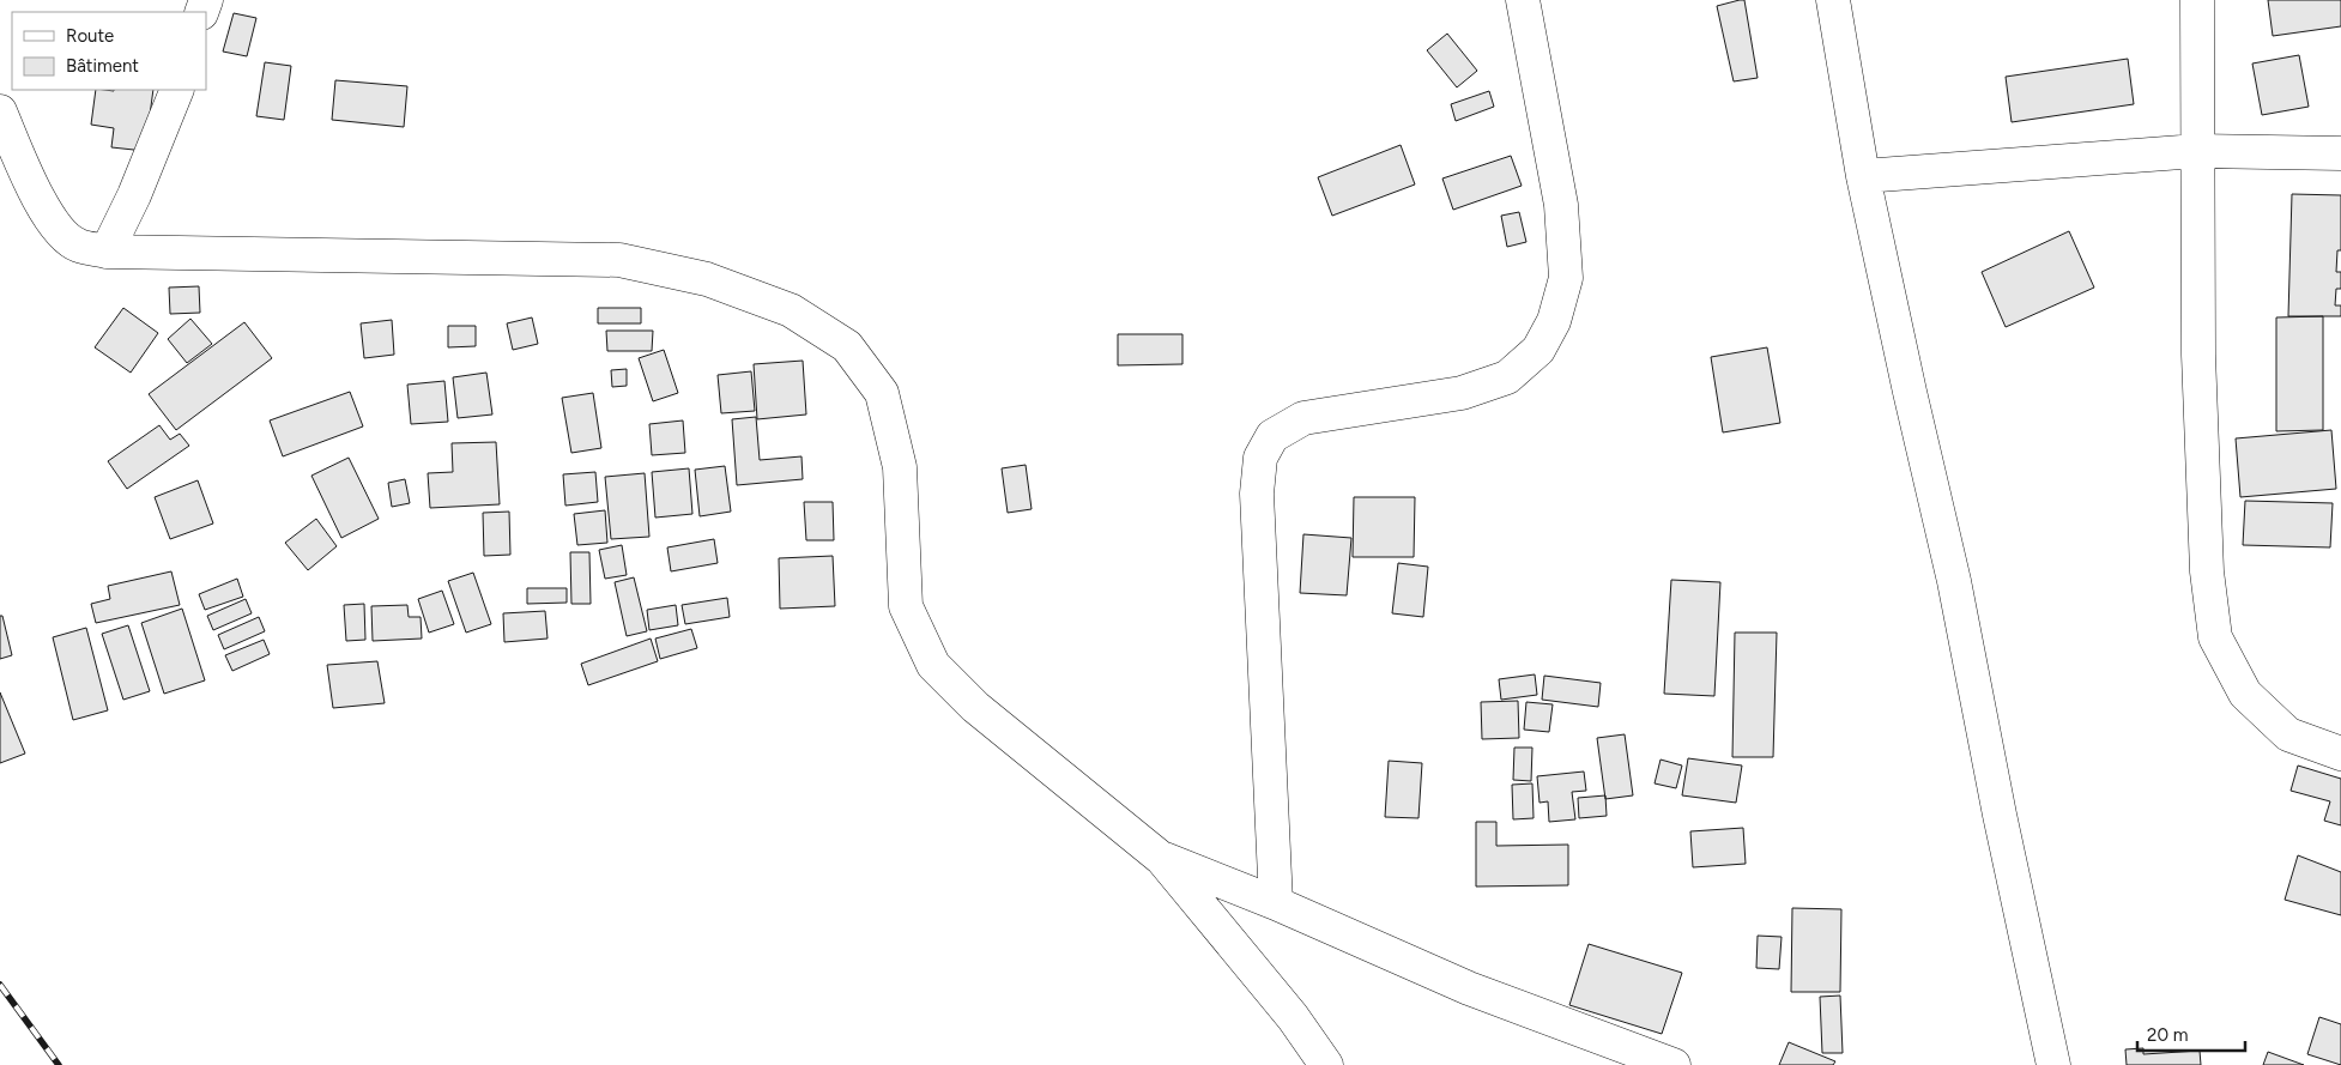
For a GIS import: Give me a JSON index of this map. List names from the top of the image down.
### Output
{
  "legend": ["Route", "Bâtiment"],
  "scale_bar": "20 m"
}
